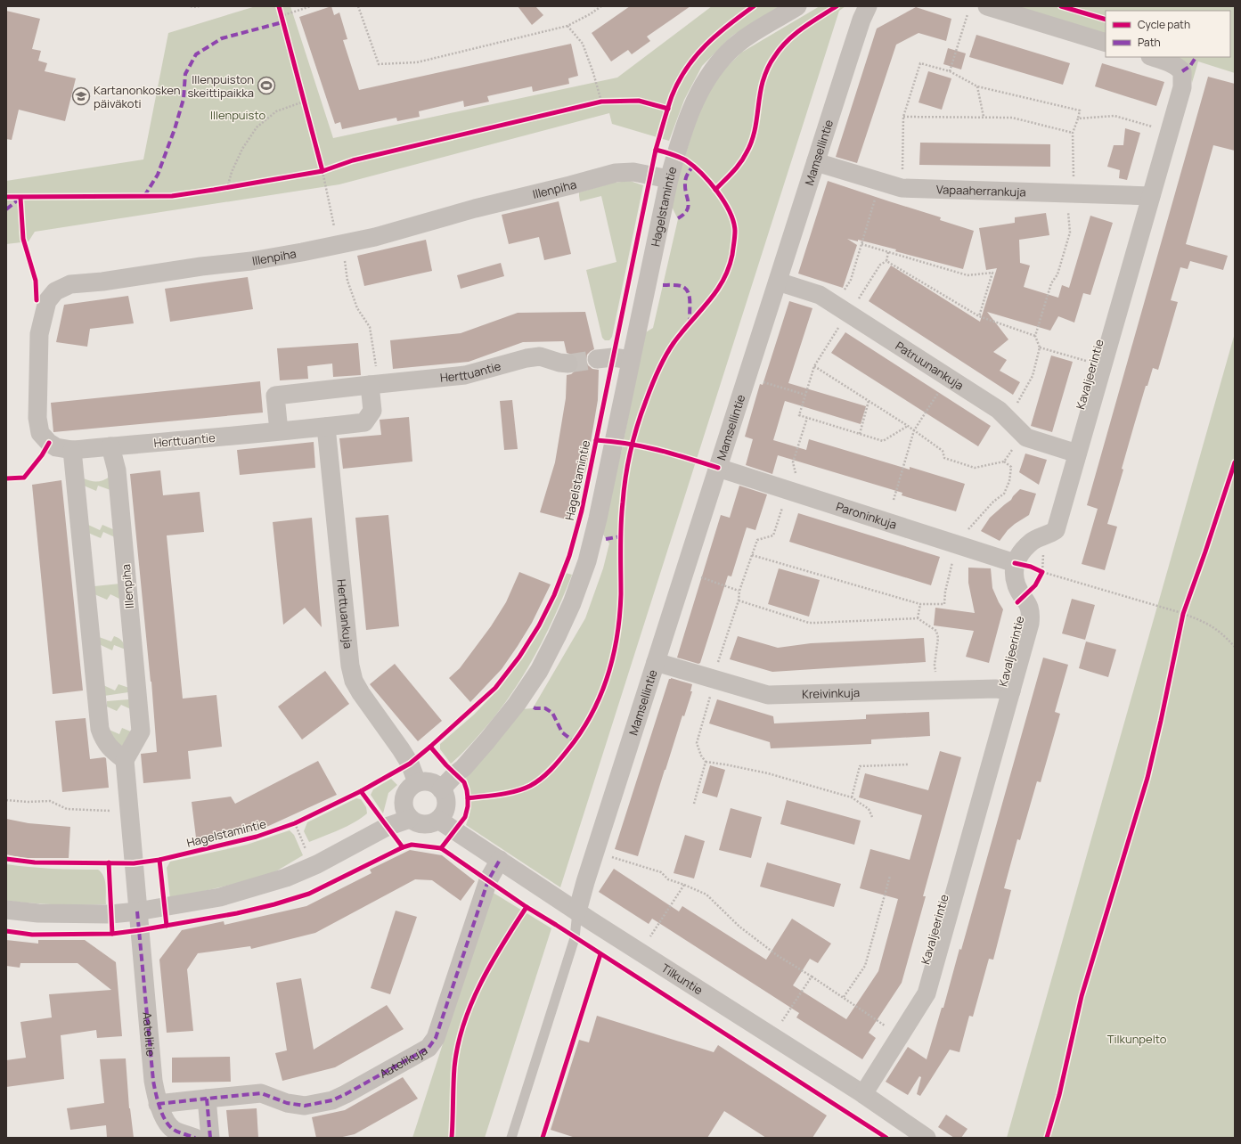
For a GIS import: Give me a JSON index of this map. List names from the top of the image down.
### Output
{
  "streets": {
    "street": [
      "Mamsellintie",
      "Illenpiha",
      "Vapaaherrankuja",
      "Hagelstamintie",
      "Patruunankuja",
      "Herttuantie",
      "Kavaljeerintie",
      "Paroninkuja",
      "Herttuankuja",
      "Kreivinkuja",
      "Tilkuntie",
      "Aatelitie",
      "Aatelikuja"
    ]
  },
  "crossings": [
    ["Mamsellintie", "Vapaaherrankuja"],
    ["Mamsellintie", "Patruunankuja"],
    ["Mamsellintie", "Paroninkuja"],
    ["Mamsellintie", "Kreivinkuja"],
    ["Mamsellintie", "Tilkuntie"],
    ["Illenpiha", "Hagelstamintie"],
    ["Illenpiha", "Herttuantie"],
    ["Vapaaherrankuja", "Kavaljeerintie"],
    ["Hagelstamintie", "Herttuankuja"],
    ["Hagelstamintie", "Tilkuntie"],
    ["Patruunankuja", "Kavaljeerintie"],
    ["Herttuantie", "Herttuankuja"],
    ["Kavaljeerintie", "Paroninkuja"],
    ["Kavaljeerintie", "Kreivinkuja"],
    ["Kavaljeerintie", "Tilkuntie"],
    ["Herttuankuja", "Tilkuntie"],
    ["Tilkuntie", "Aatelikuja"],
    ["Aatelitie", "Aatelikuja"]
  ],
  "parks": ["Illenpuisto", "Tilkunpelto"],
  "places": {
    "sports": ["Illenpuiston skeittipaikka"],
    "school or university": ["Kartanonkosken päiväkoti"]
  },
  "legend": ["Cycle path", "Path"]
}
